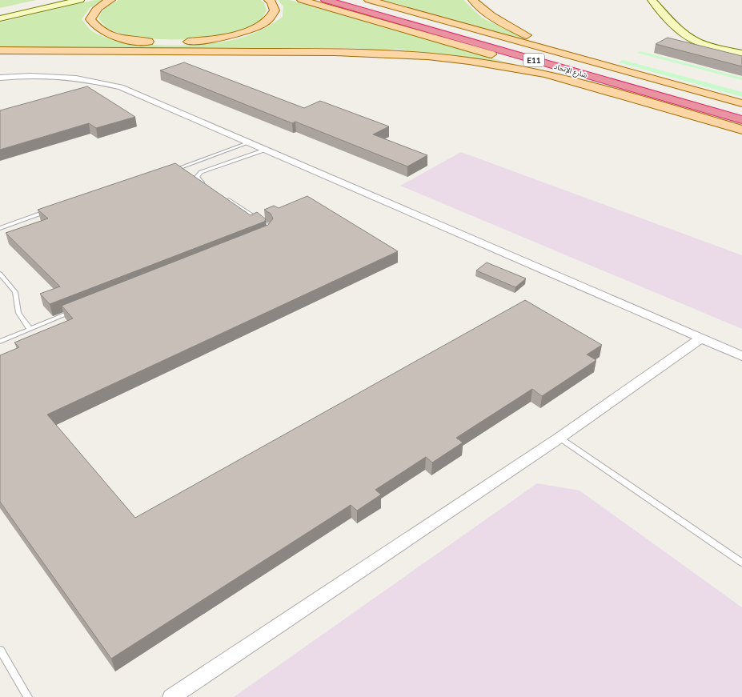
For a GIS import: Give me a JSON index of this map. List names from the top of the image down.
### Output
{
  "streets": {
    "highway": ["E11", "شارع الإتحاد"]
  }
}
